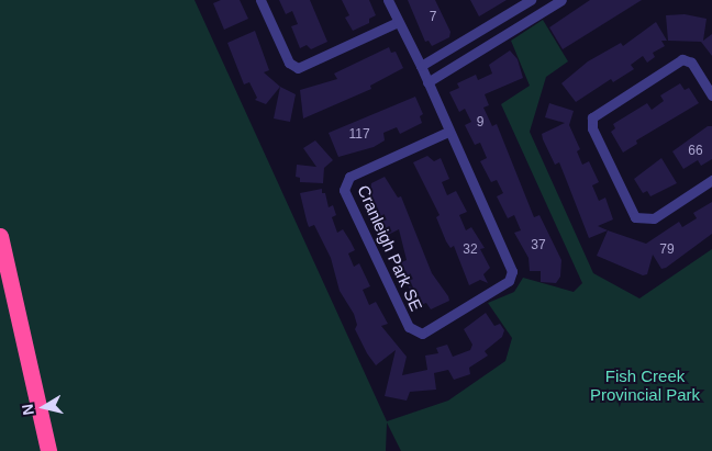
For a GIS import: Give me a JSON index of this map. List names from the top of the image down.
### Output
{
  "streets": {
    "street": ["Cranleigh Park SE"]
  },
  "parks": ["Fish Creek Provincial Park"],
  "house_numbers": [
    "7",
    "9",
    "117",
    "66",
    "37",
    "32",
    "79"
  ],
  "north": "left"
}
